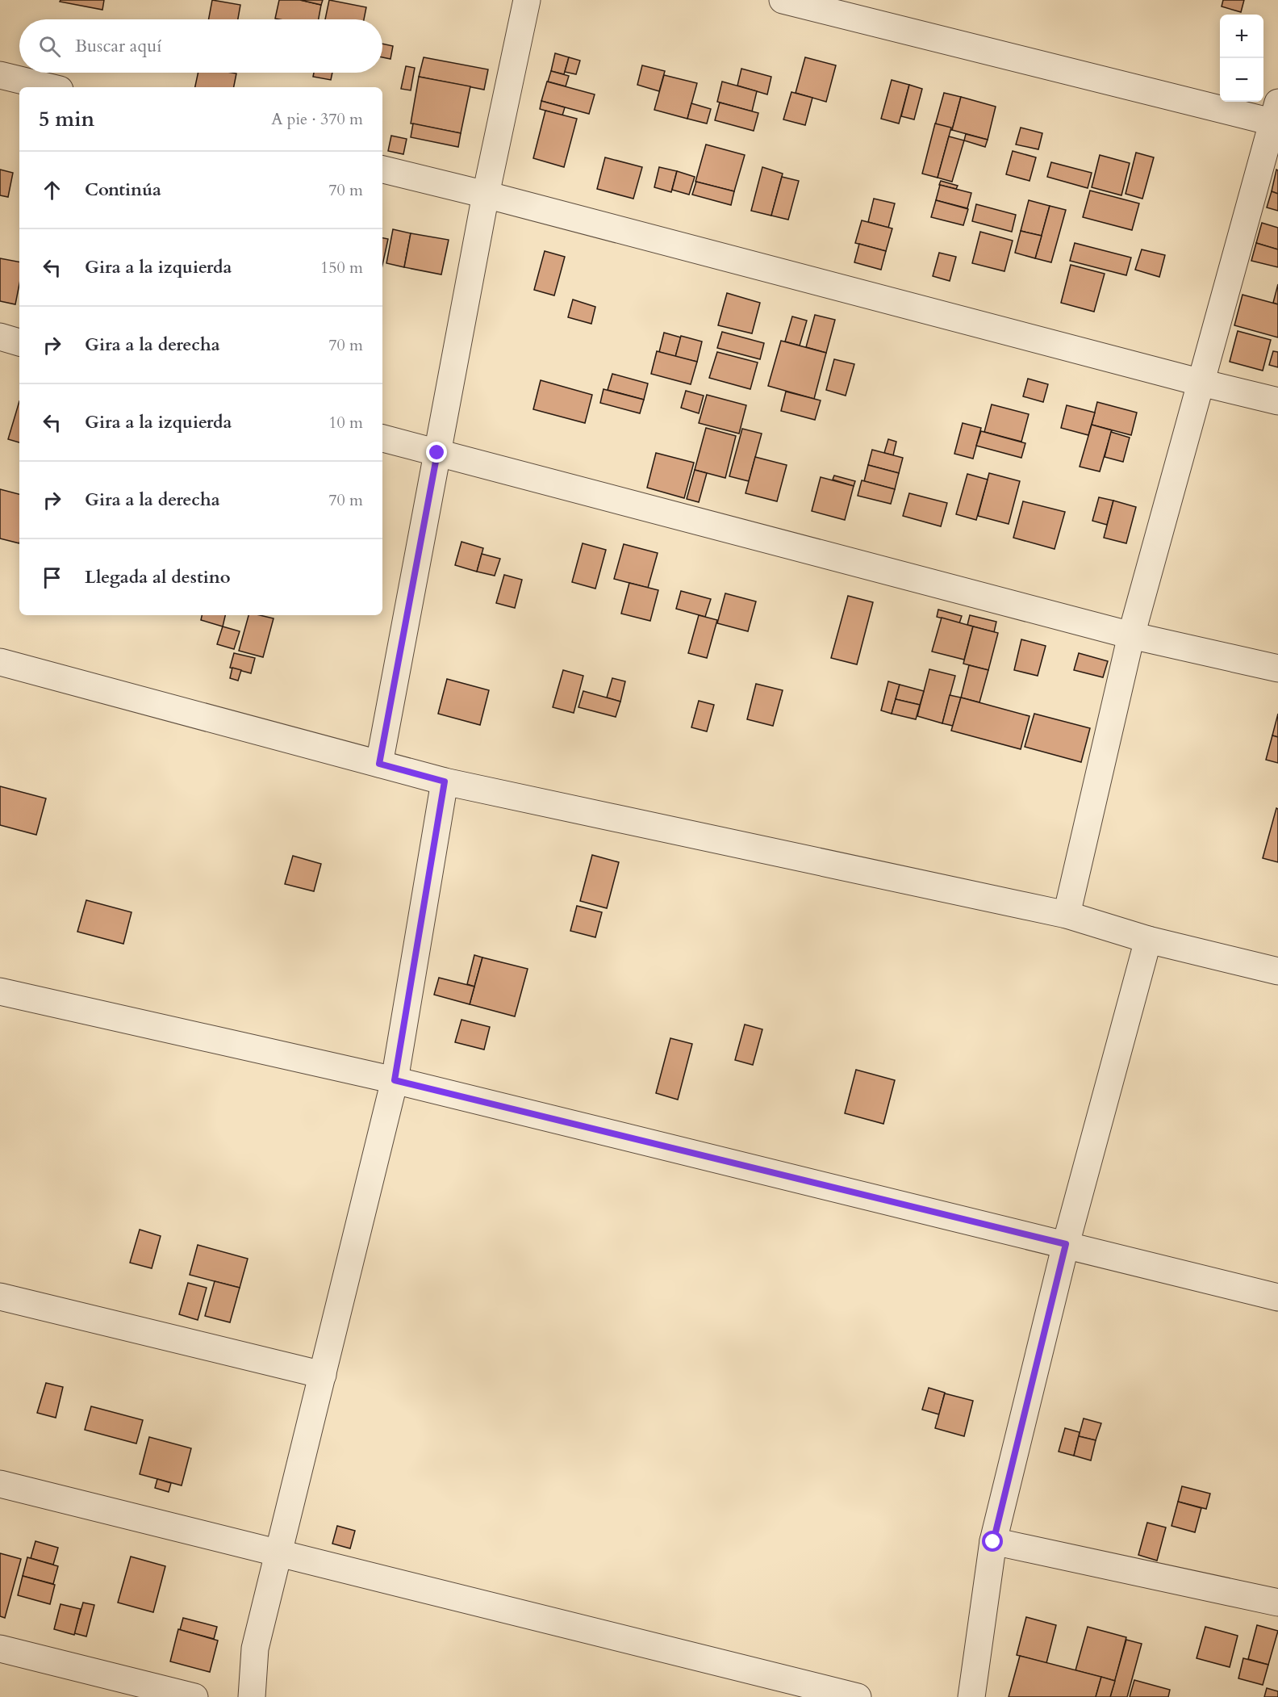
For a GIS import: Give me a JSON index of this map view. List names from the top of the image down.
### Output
{
  "page": {
    "map_buttons": ["+", "−"],
    "search": "Buscar aquí",
    "heading": ["5 min", "A pie · 370 m"],
    "list": [
      ["Continúa", "70 m"],
      ["Gira a la izquierda", "150 m"],
      ["Gira a la derecha", "70 m"],
      ["Gira a la izquierda", "10 m"],
      ["Gira a la derecha", "70 m"],
      "Llegada al destino"
    ]
  }
}
